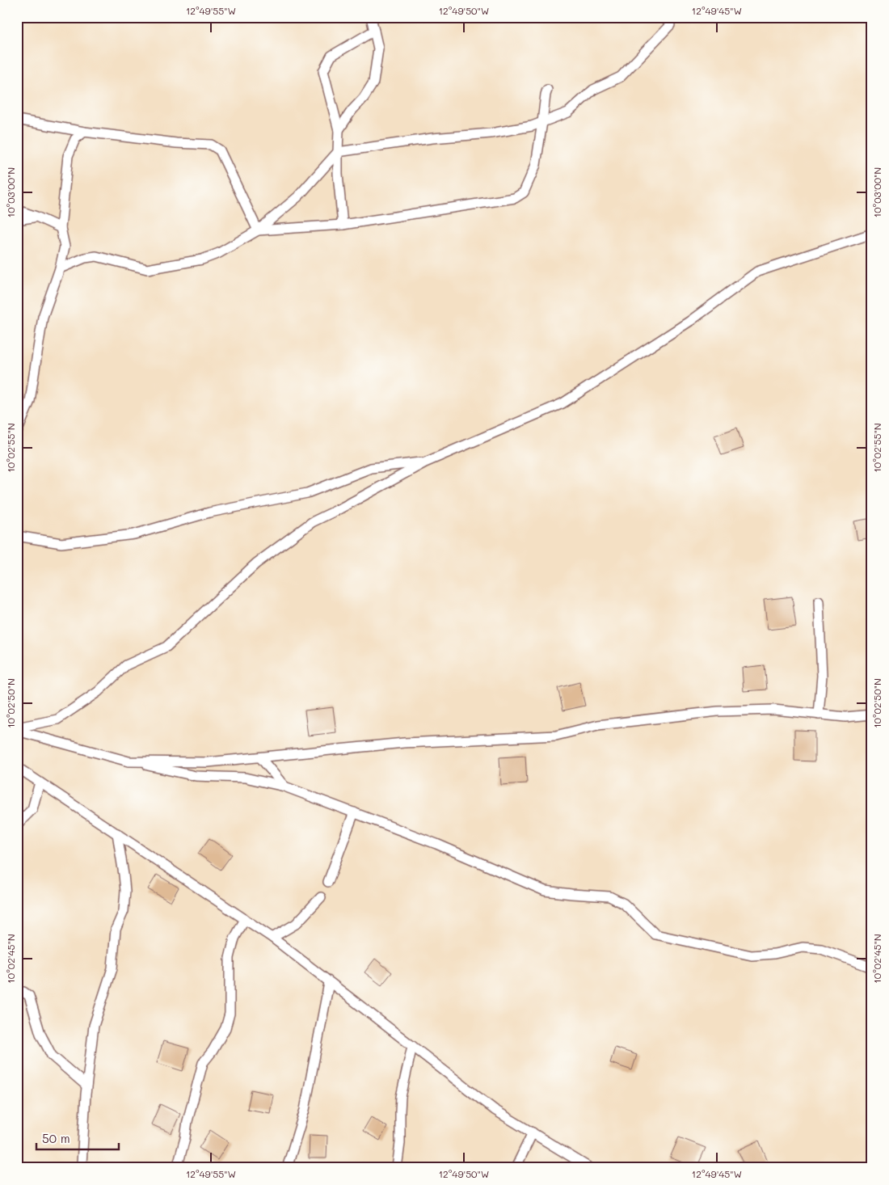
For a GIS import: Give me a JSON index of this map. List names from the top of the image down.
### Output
{
  "scale_bar": "50 m",
  "coordinates": [
    "12°49'55\"W",
    "12°49'50\"W",
    "12°49'45\"W",
    "10°03'00\"N",
    "10°02'55\"N",
    "10°02'50\"N",
    "10°02'45\"N"
  ]
}
